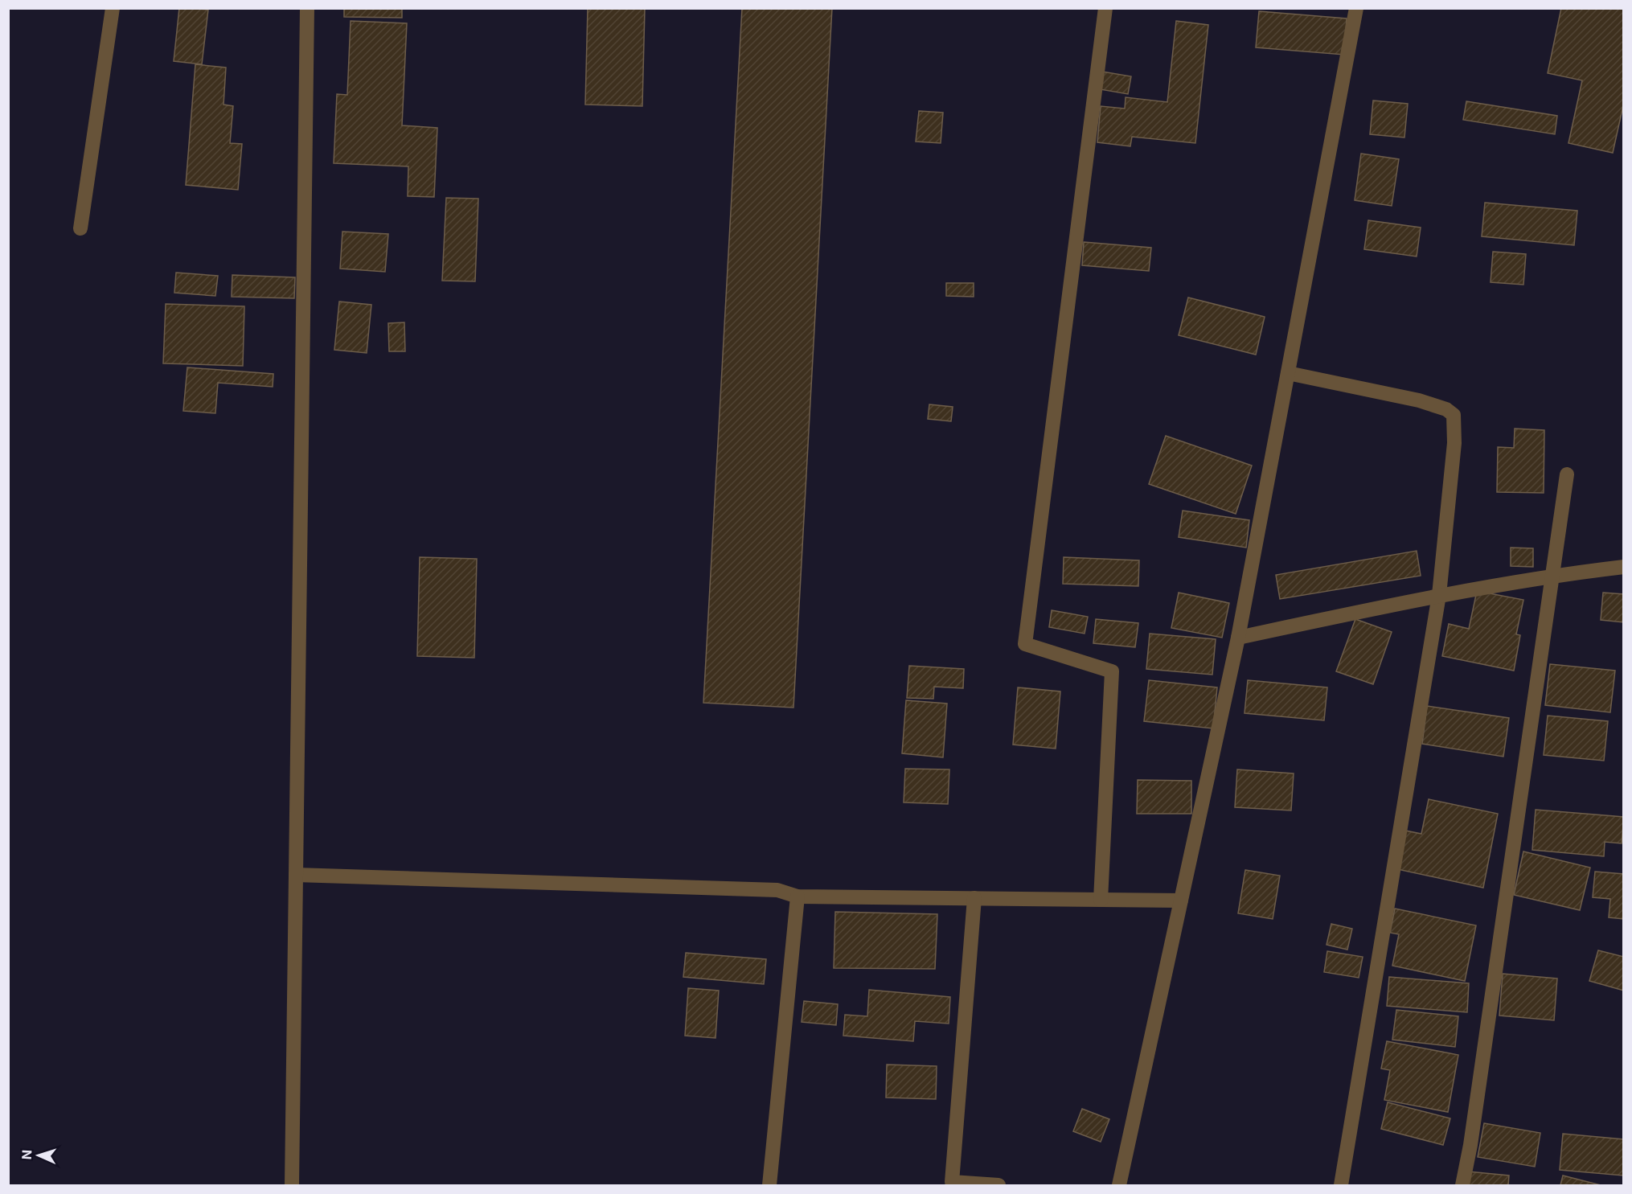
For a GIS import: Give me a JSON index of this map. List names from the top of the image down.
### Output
{
  "north": "left"
}
